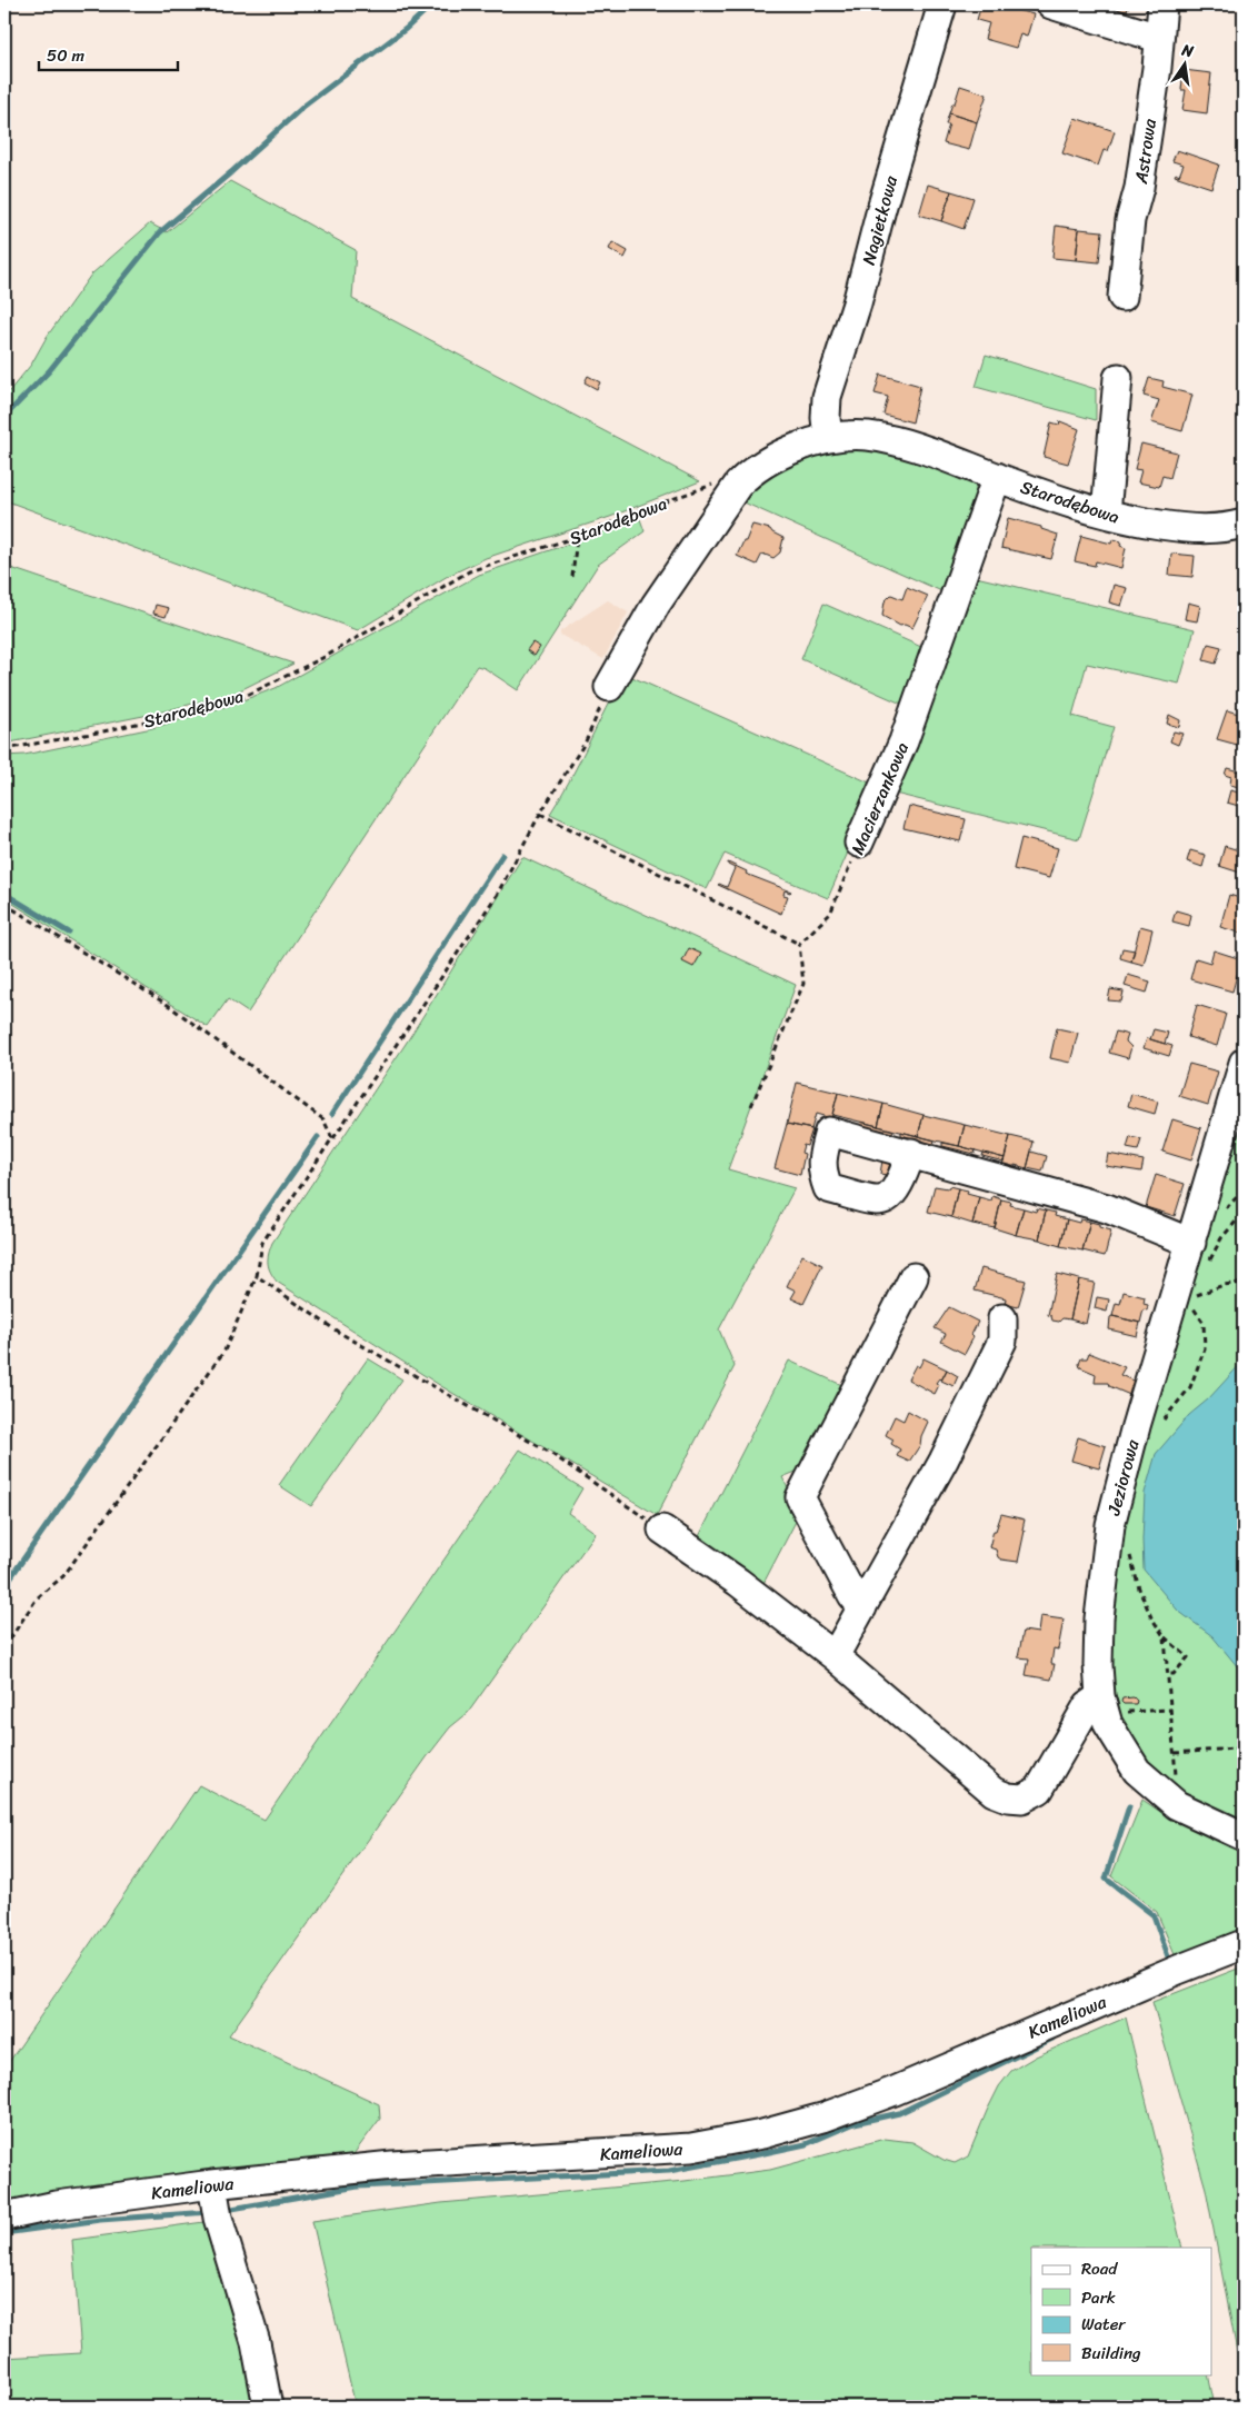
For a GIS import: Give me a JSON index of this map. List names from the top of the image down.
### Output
{
  "streets": {
    "street": [
      "Astrowa",
      "Nagietkowa",
      "Starodębowa",
      "Macierzankowa",
      "Jeziorowa",
      "Kameliowa"
    ]
  },
  "crossings": [
    ["Nagietkowa", "Starodębowa"],
    ["Starodębowa", "Macierzankowa"]
  ],
  "legend": [
    "Road",
    "Park",
    "Water",
    "Building"
  ],
  "scale_bar": "50 m",
  "north": "top"
}
